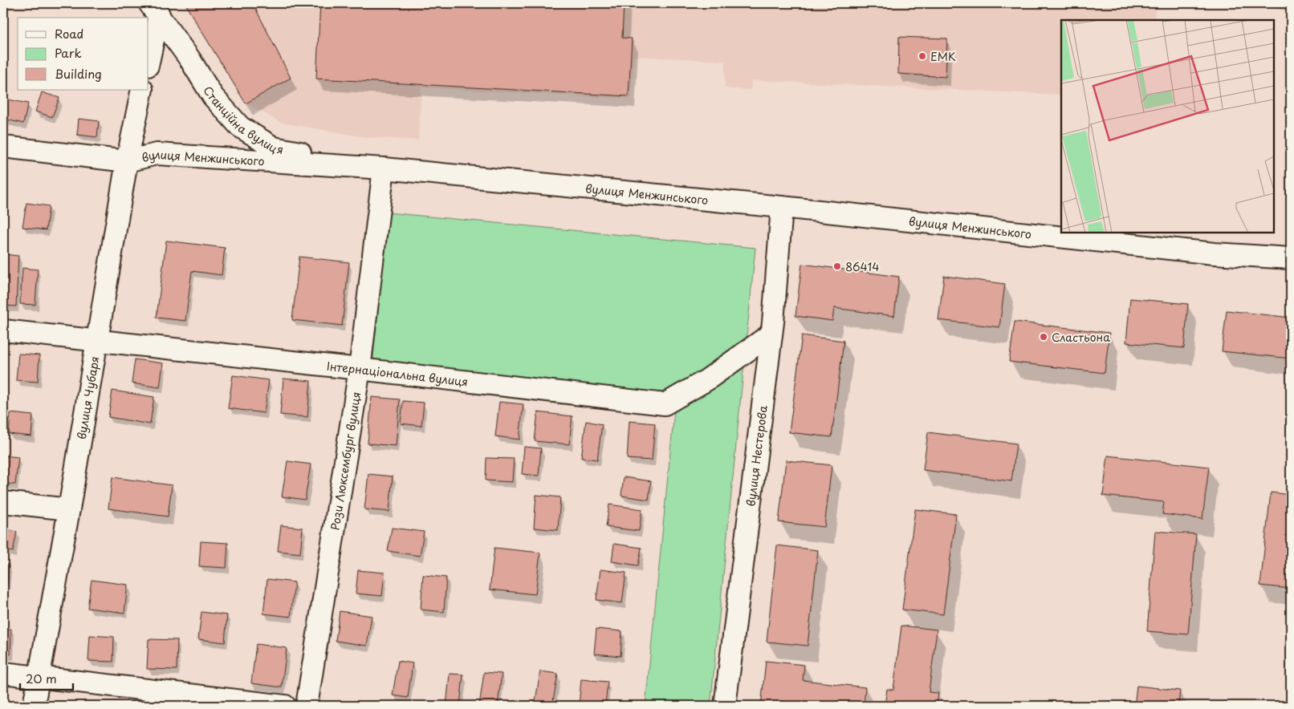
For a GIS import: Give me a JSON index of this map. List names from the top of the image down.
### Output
{
  "streets": {
    "street": [
      "Станційна вулиця",
      "вулиця Менжинського",
      "Інтернаціональна вулиця",
      "вулиця Чубаря",
      "вулиця Нестерова",
      "Рози Люксембург вулиця"
    ]
  },
  "crossings": [
    ["Станційна вулиця", "вулиця Менжинського"],
    ["Станційна вулиця", "Рози Люксембург вулиця"],
    ["вулиця Менжинського", "вулиця Чубаря"],
    ["вулиця Менжинського", "вулиця Нестерова"],
    ["вулиця Менжинського", "Рози Люксембург вулиця"],
    ["Інтернаціональна вулиця", "вулиця Чубаря"],
    ["Інтернаціональна вулиця", "вулиця Нестерова"],
    ["Інтернаціональна вулиця", "Рози Люксембург вулиця"]
  ],
  "places": ["ЕМК", "86414", "Сластьона"],
  "legend": ["Road", "Park", "Building"],
  "scale_bar": "20 m"
}
